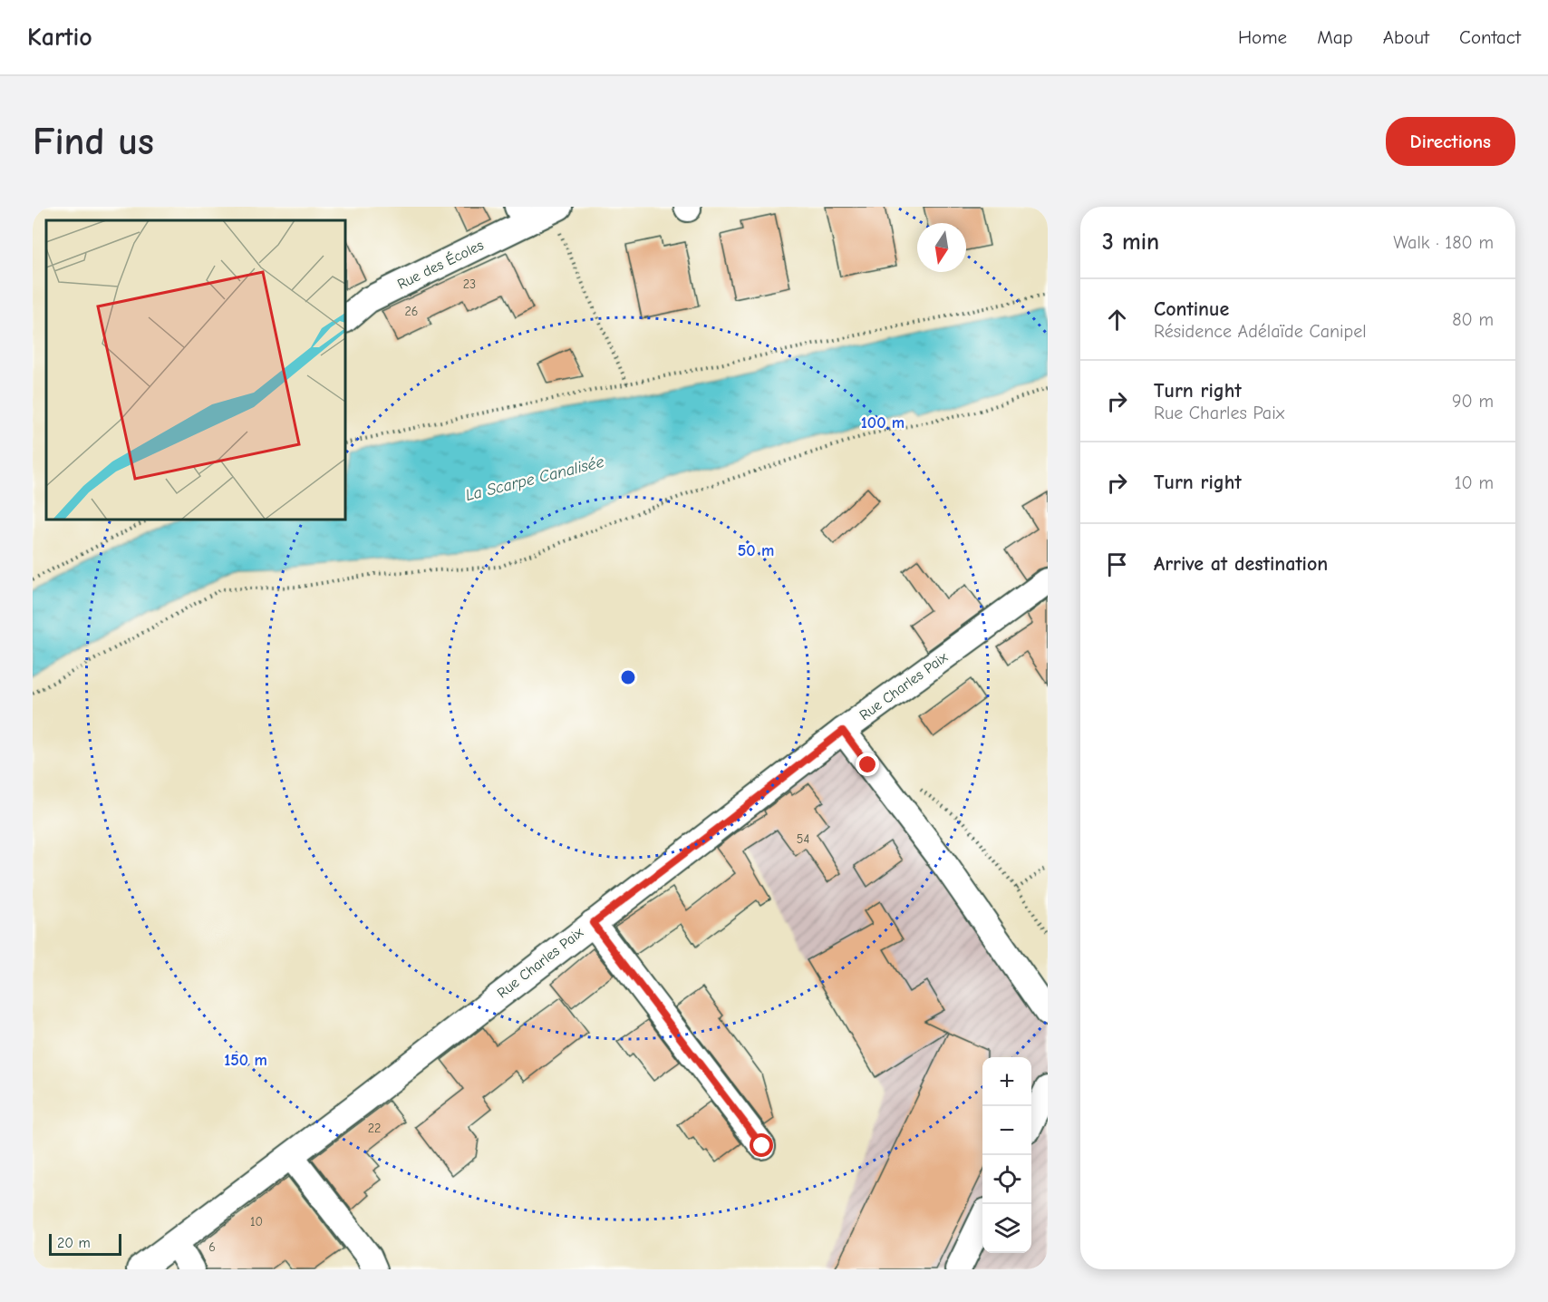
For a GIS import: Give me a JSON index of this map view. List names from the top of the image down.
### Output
{
  "streets": {
    "street": ["Rue des Écoles", "Rue Charles Paix"]
  },
  "water": ["La Scarpe Canalisée"],
  "house_numbers": [
    "23",
    "26",
    "54",
    "22",
    "10",
    "6"
  ],
  "scale_bar": "20 m",
  "north": "bottom",
  "page": {
    "header": "Kartio",
    "nav": [
      "Home",
      "Map",
      "About",
      "Contact"
    ],
    "buttons": "Directions",
    "title": "Find us",
    "heading": ["3 min", "Walk · 180 m"],
    "list": [
      ["Continue", "Résidence Adélaïde Canipel", "80 m"],
      ["Turn right", "Rue Charles Paix", "90 m"],
      ["Turn right", "10 m"],
      "Arrive at destination"
    ],
    "map_buttons": ["+", "−"],
    "scale": "20 m"
  },
  "rings": ["100 m", "50 m", "150 m"]
}
